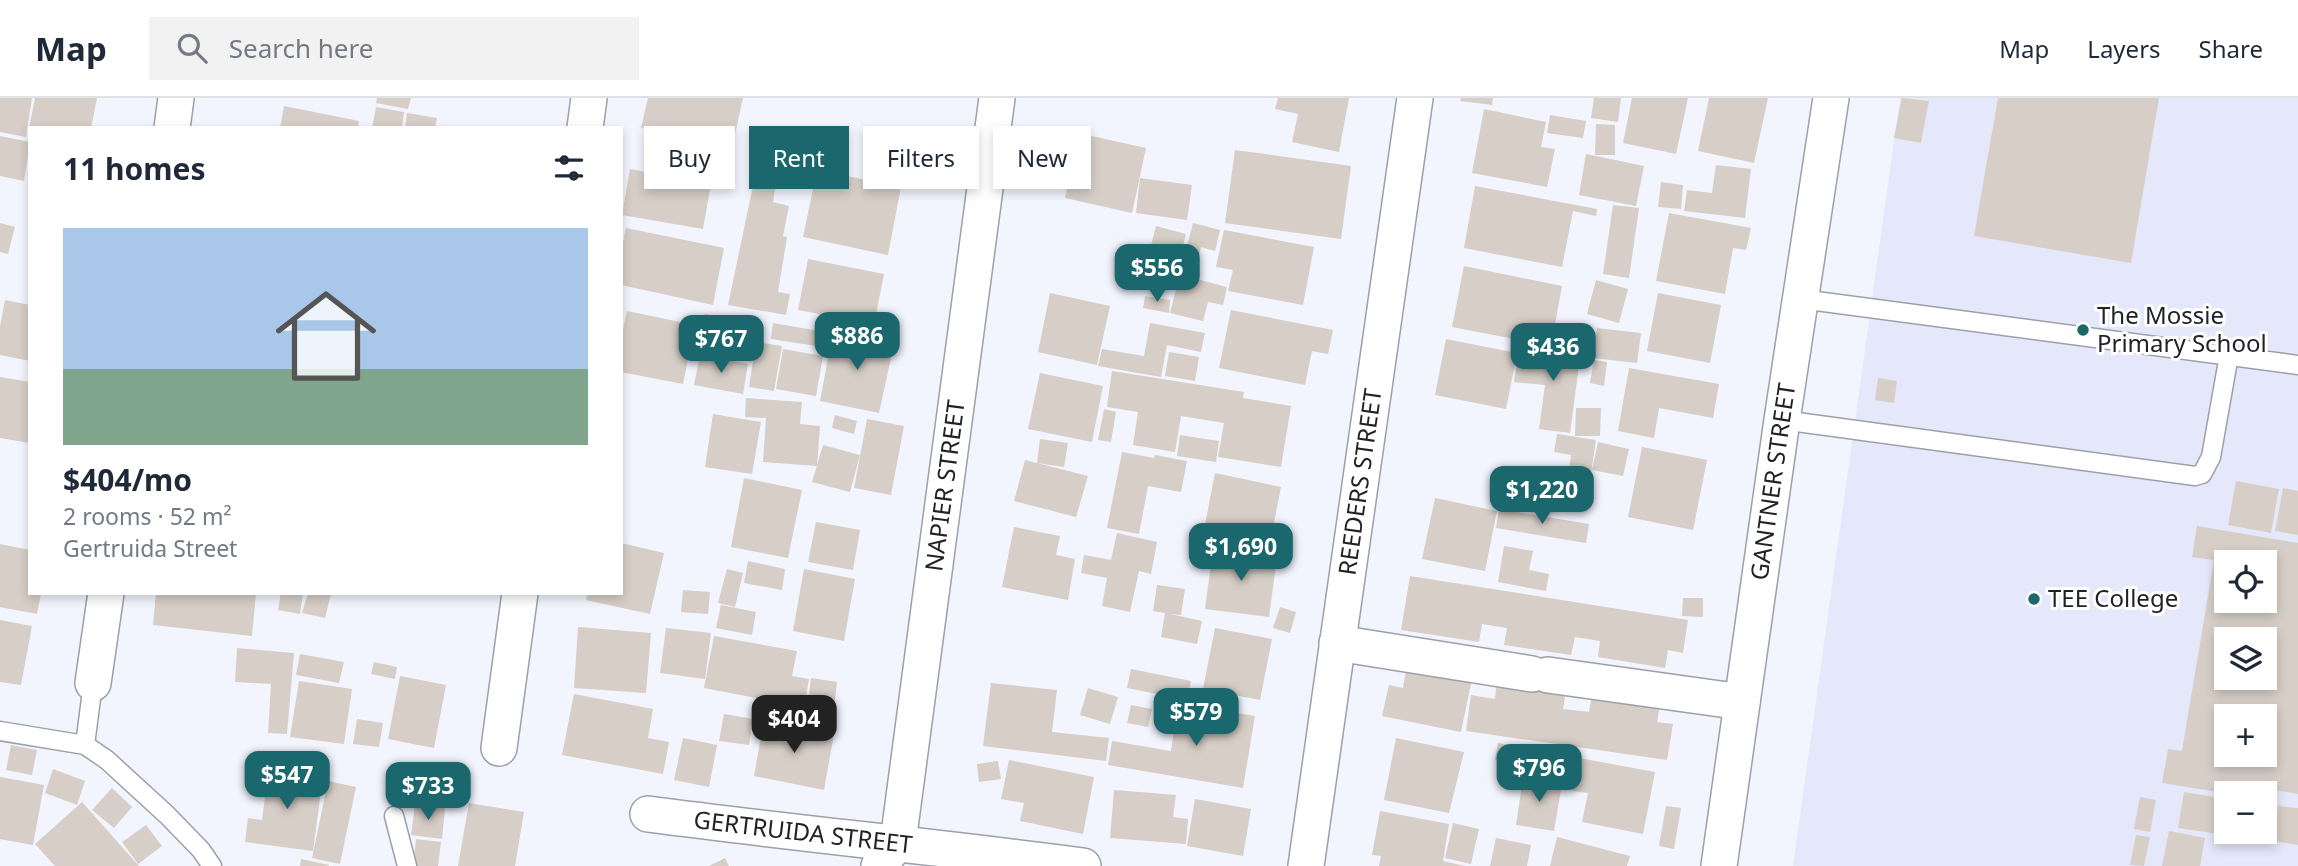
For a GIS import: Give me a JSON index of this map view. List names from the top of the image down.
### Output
{
  "streets": {
    "street": [
      "REEDERS STREET",
      "GANTNER STREET",
      "NAPIER STREET",
      "GERTRUIDA STREET"
    ]
  },
  "crossings": [
    ["NAPIER STREET", "GERTRUIDA STREET"]
  ],
  "places": ["The Mossie Primary School", "TEE College"],
  "page": {
    "header": "Map",
    "search": "Search here",
    "nav": ["Map", "Layers", "Share"],
    "chip": [
      "Buy",
      "Rent",
      "Filters",
      "New"
    ],
    "heading": "11 homes",
    "list": [
      {
        "name": "$404/mo",
        "note": "2 rooms · 52 m² · Gertruida Street"
      }
    ],
    "price": [
      "$556",
      "$886",
      "$767",
      "$436",
      "$1,220",
      "$1,690",
      "$579",
      "$404",
      "$796",
      "$547",
      "$733"
    ],
    "map_buttons": ["+", "−"]
  }
}
